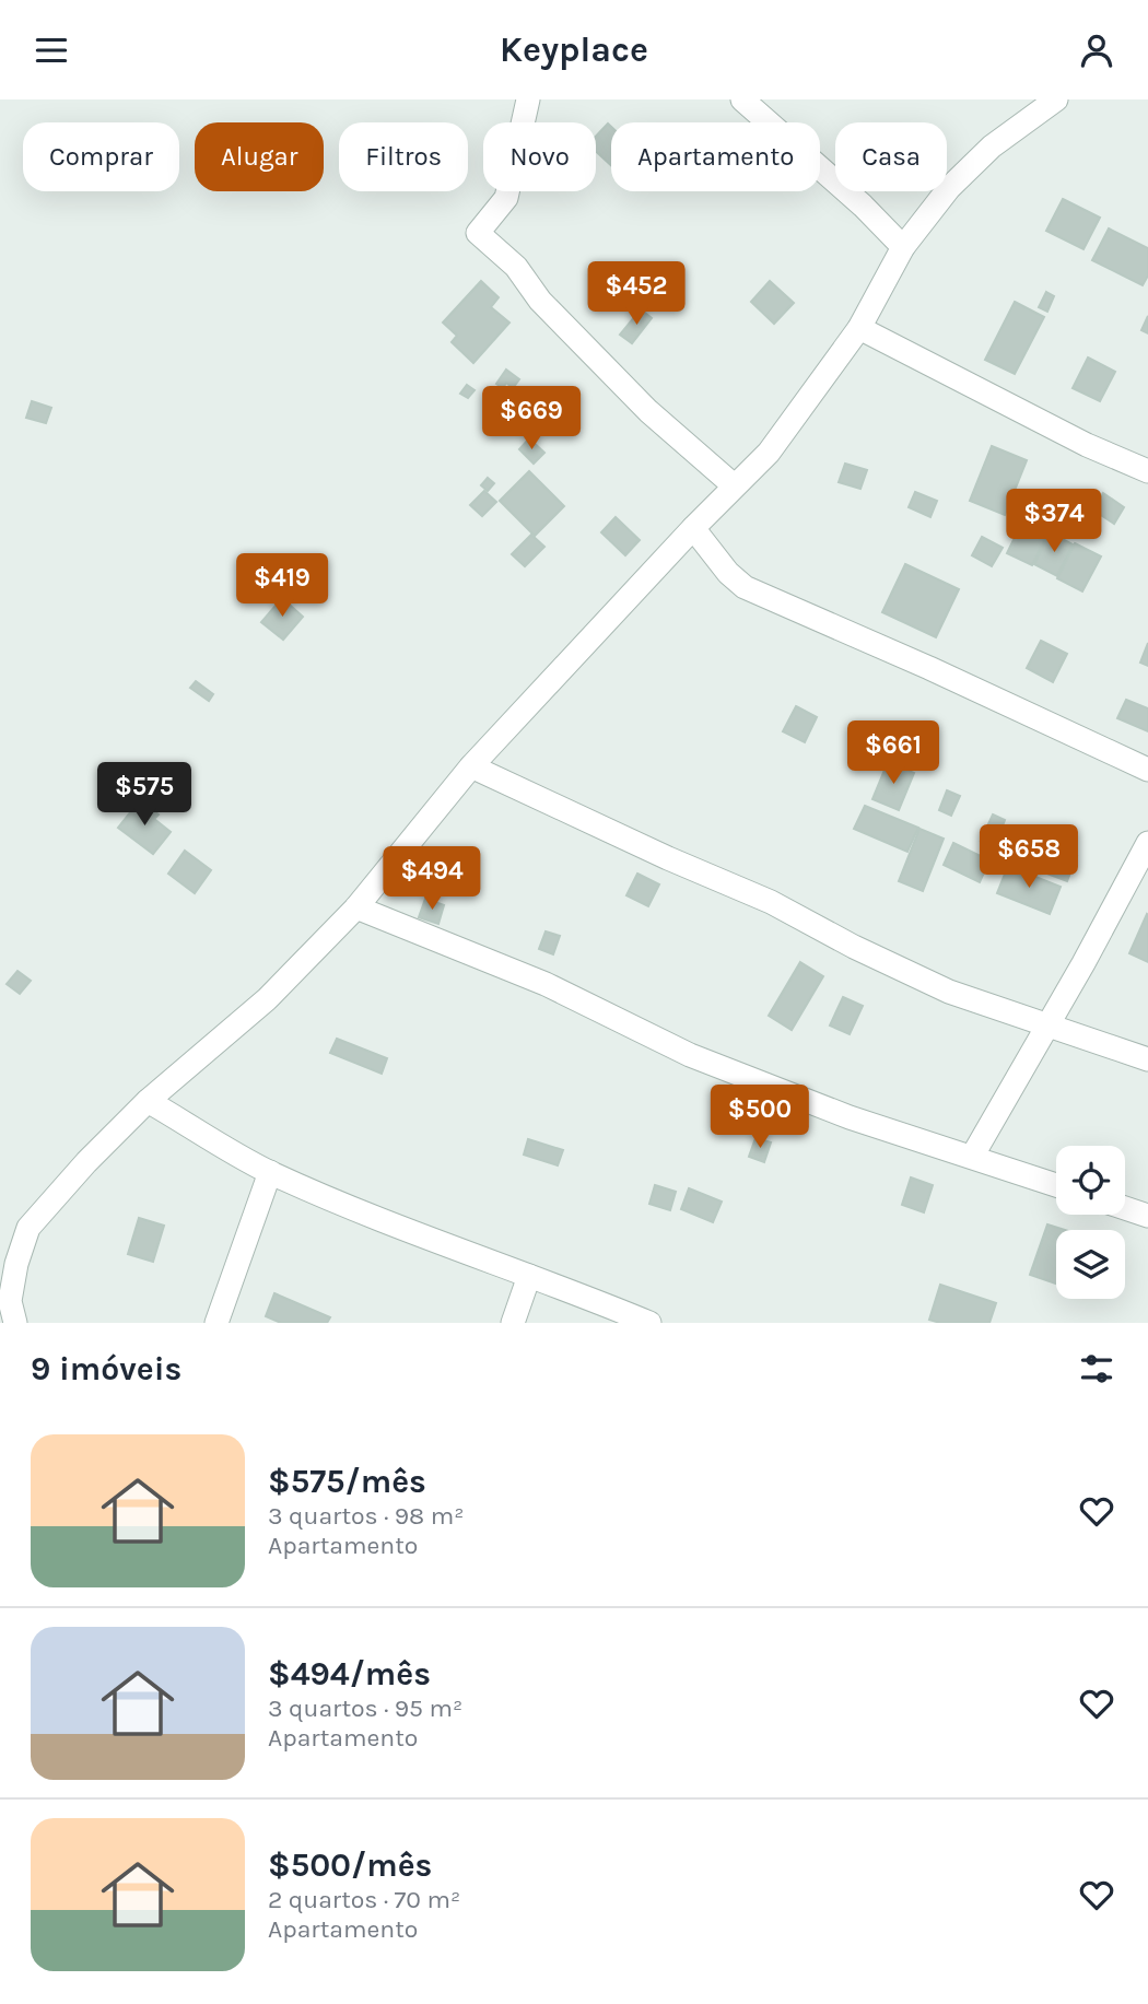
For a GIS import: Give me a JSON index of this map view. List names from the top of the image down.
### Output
{
  "page": {
    "header": "Keyplace",
    "chip": [
      "Comprar",
      "Alugar",
      "Filtros",
      "Novo",
      "Apartamento",
      "Casa"
    ],
    "price": [
      "$452",
      "$669",
      "$374",
      "$419",
      "$661",
      "$575",
      "$658",
      "$494",
      "$500"
    ],
    "heading": "9 imóveis",
    "list": [
      {
        "name": "$575/mês",
        "note": "3 quartos · 98 m² · Apartamento"
      },
      {
        "name": "$494/mês",
        "note": "3 quartos · 95 m² · Apartamento"
      },
      {
        "name": "$500/mês",
        "note": "2 quartos · 70 m² · Apartamento"
      }
    ]
  }
}
